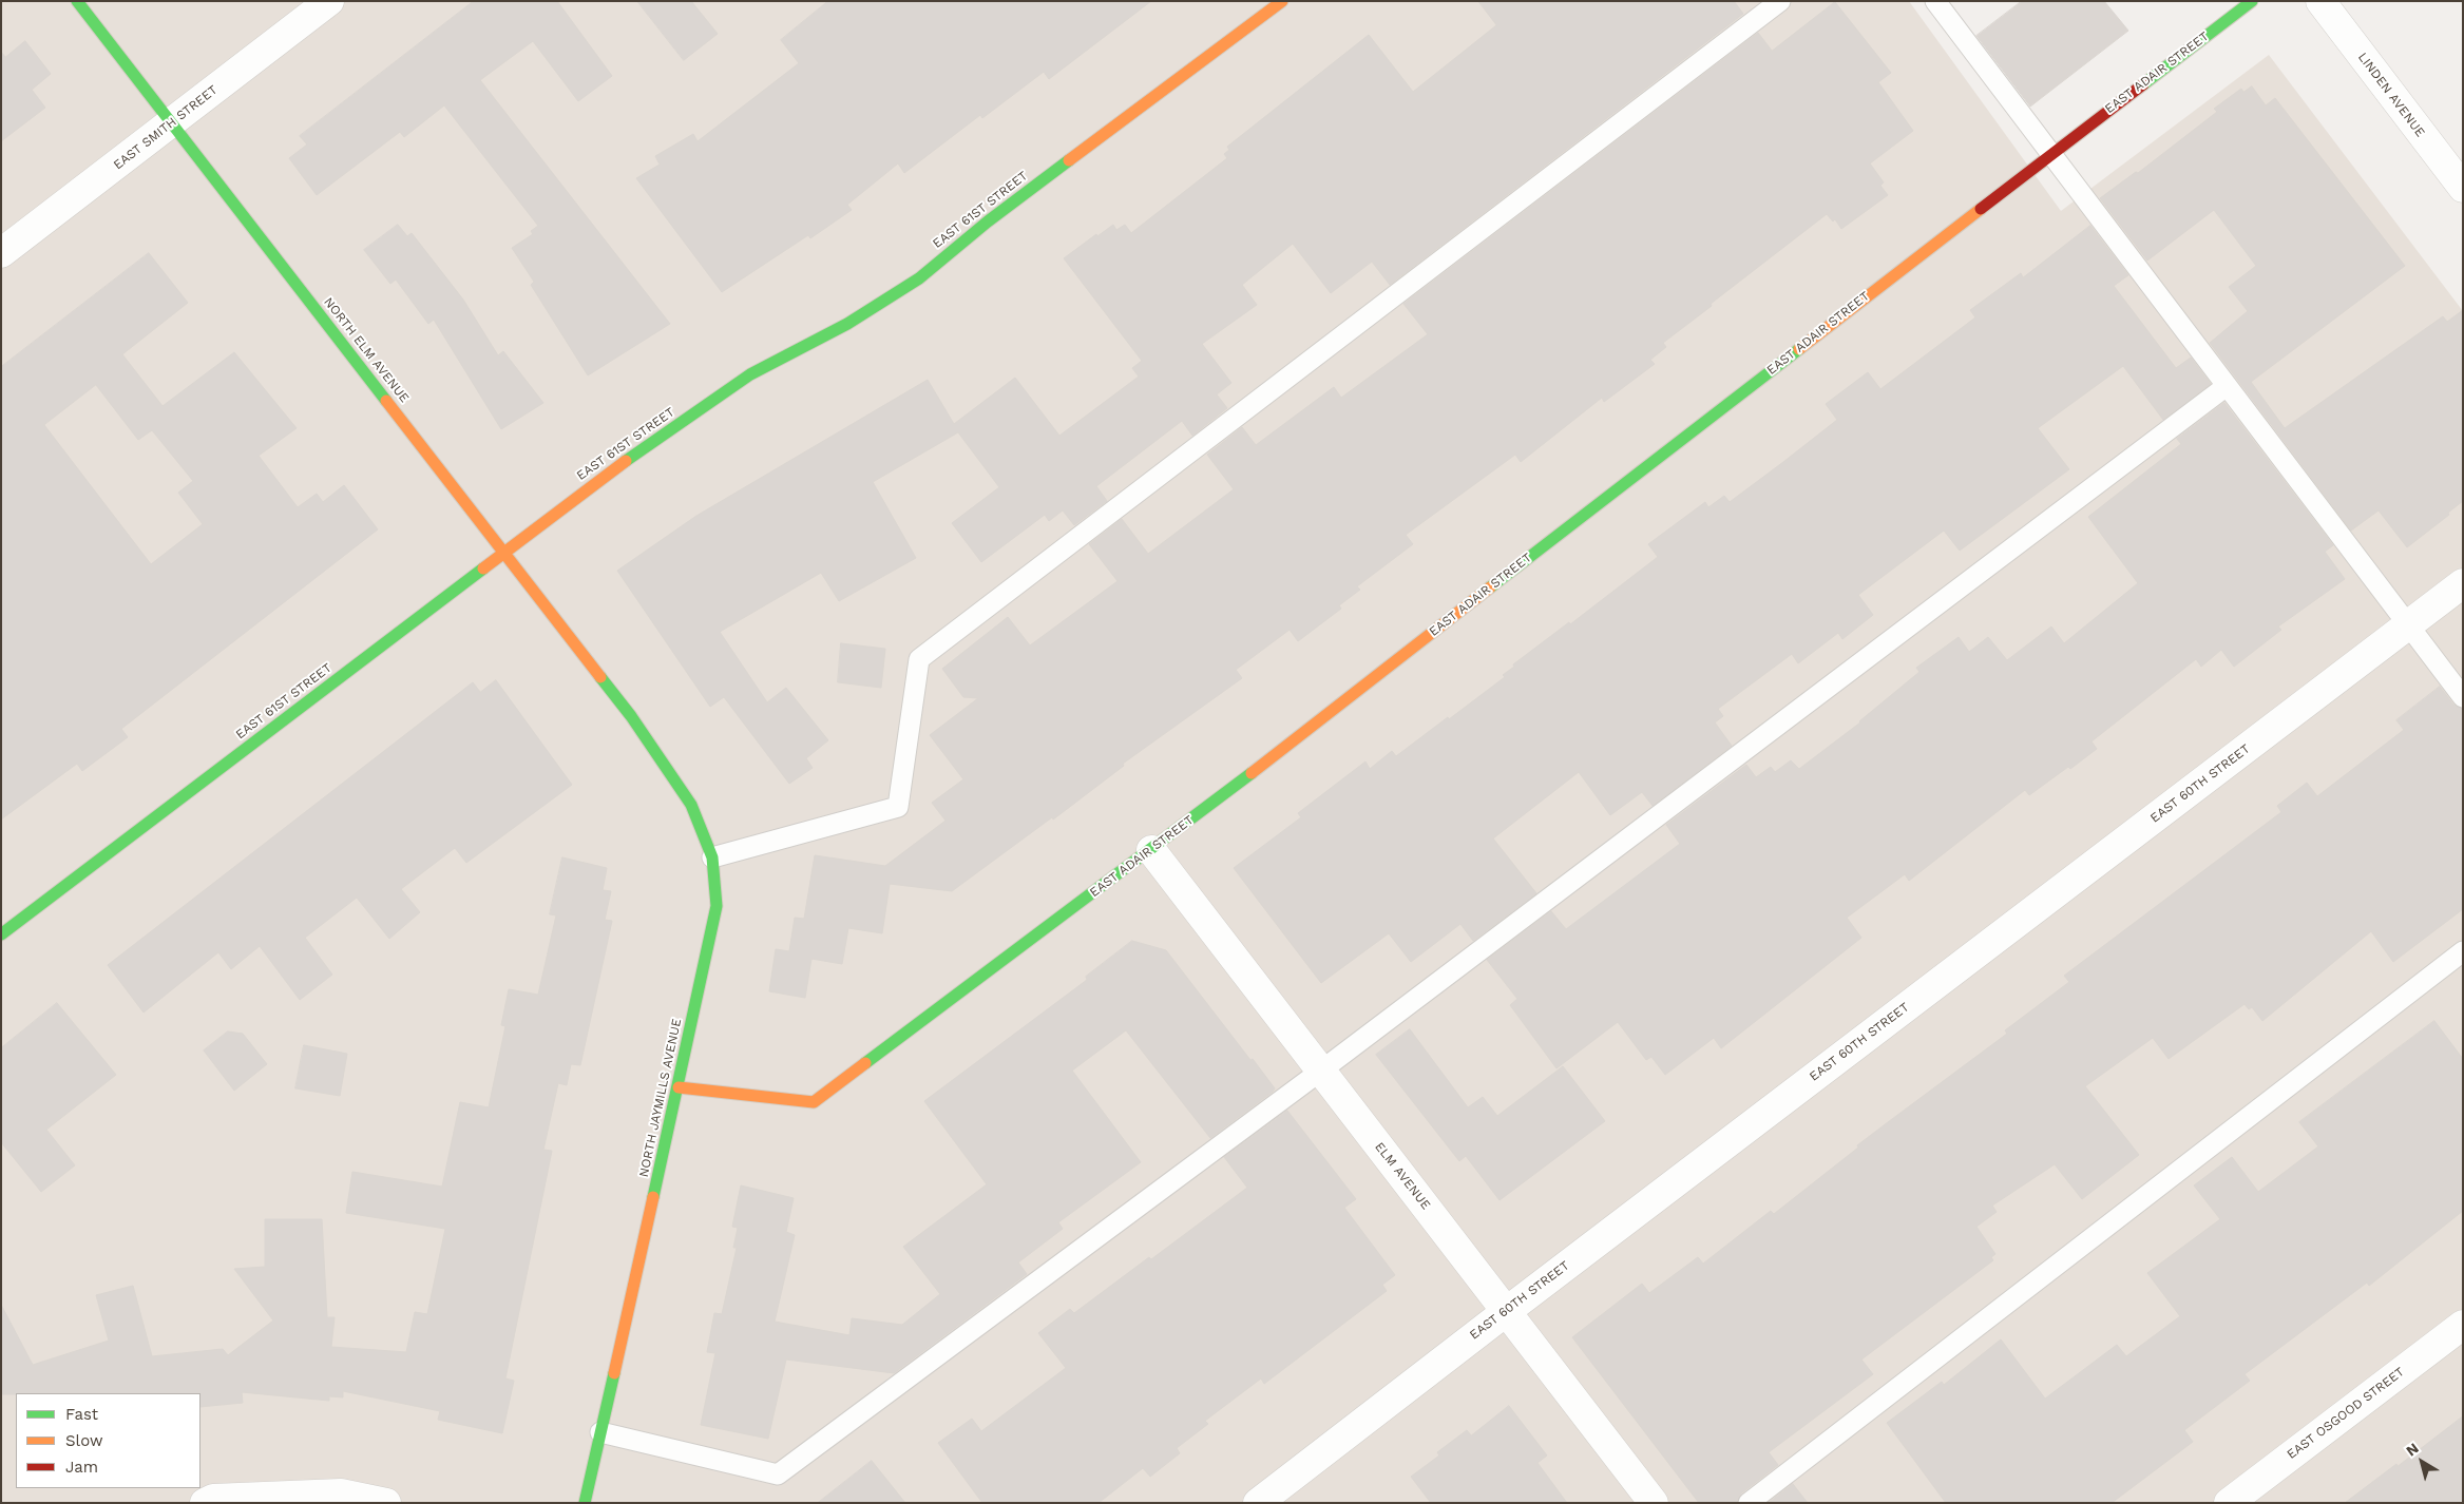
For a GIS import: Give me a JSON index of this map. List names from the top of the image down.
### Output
{
  "streets": {
    "street": [
      "EAST ADAIR STREET",
      "LINDEN AVENUE",
      "EAST SMITH STREET",
      "EAST 61ST STREET",
      "NORTH ELM AVENUE",
      "EAST 60TH STREET",
      "NORTH JAYMILLS AVENUE",
      "ELM AVENUE",
      "EAST OSGOOD STREET"
    ]
  },
  "crossings": [
    ["EAST ADAIR STREET", "NORTH JAYMILLS AVENUE"],
    ["EAST ADAIR STREET", "ELM AVENUE"],
    ["EAST SMITH STREET", "NORTH ELM AVENUE"],
    ["EAST 61ST STREET", "NORTH ELM AVENUE"],
    ["NORTH ELM AVENUE", "NORTH JAYMILLS AVENUE"],
    ["EAST 60TH STREET", "ELM AVENUE"]
  ],
  "legend": ["Fast", "Slow", "Jam"],
  "north": "top left"
}
